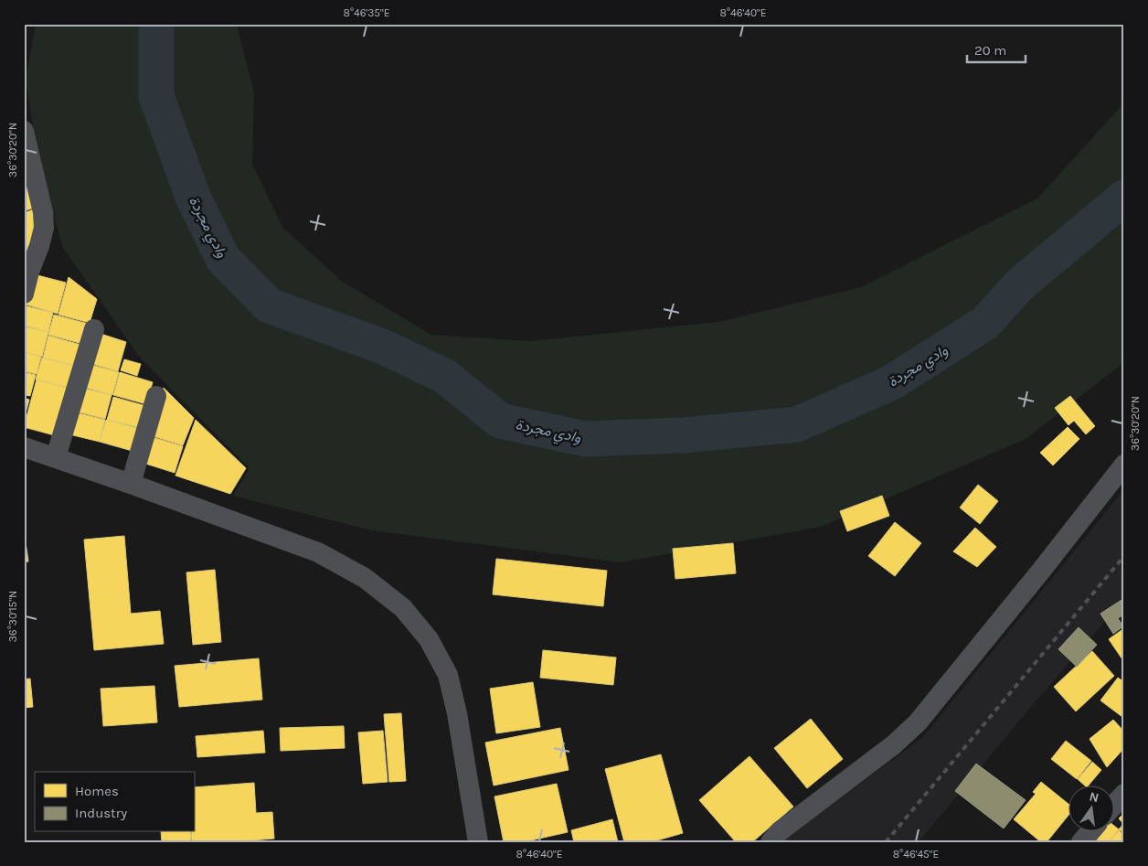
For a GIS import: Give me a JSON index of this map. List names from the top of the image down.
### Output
{
  "water": ["وادي مجردة"],
  "legend": ["Homes", "Industry"],
  "scale_bar": "20 m",
  "north": "top",
  "coordinates": [
    "8°46'35\"E",
    "8°46'40\"E",
    "36°30'20\"N",
    "36°30'15\"N",
    "8°46'45\"E"
  ]
}
